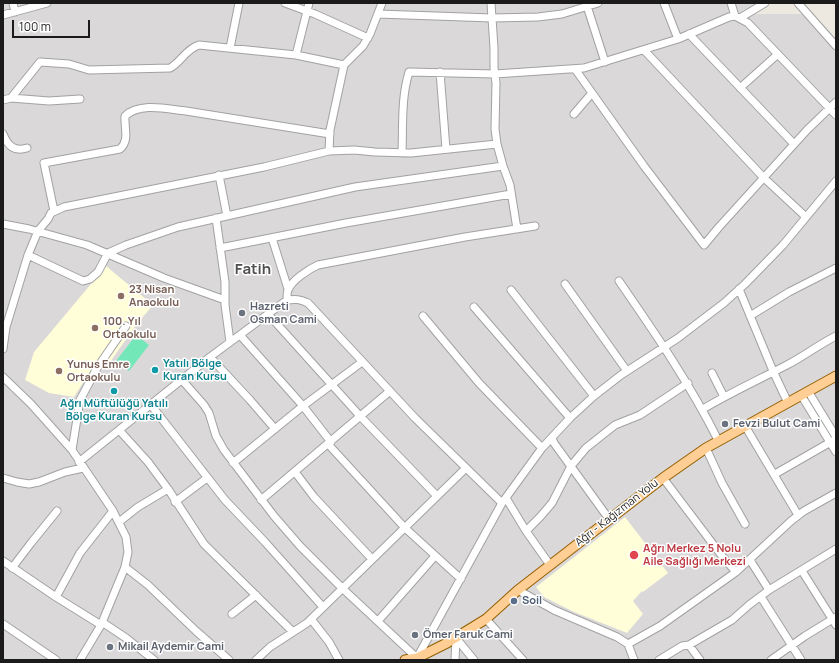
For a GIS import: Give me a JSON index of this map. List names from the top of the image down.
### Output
{
  "streets": {
    "main road": ["Ağrı - Kağızman Yolu"]
  },
  "districts": ["Fatih"],
  "places": [
    "23 Nisan Anaokulu",
    "Hazreti Osman Cami",
    "100. Yıl Ortaokulu",
    "Yatılı Bölge Kuran Kursu",
    "Yunus Emre Ortaokulu",
    "Ağrı Müftülüğü Yatılı Bölge Kuran Kursu",
    "Fevzi Bulut Cami",
    "Ağrı Merkez 5 Nolu Aile Sağlığı Merkezi",
    "Soil",
    "Ömer Faruk Cami",
    "Mikail Aydemir Cami"
  ],
  "scale_bar": "100 m"
}
